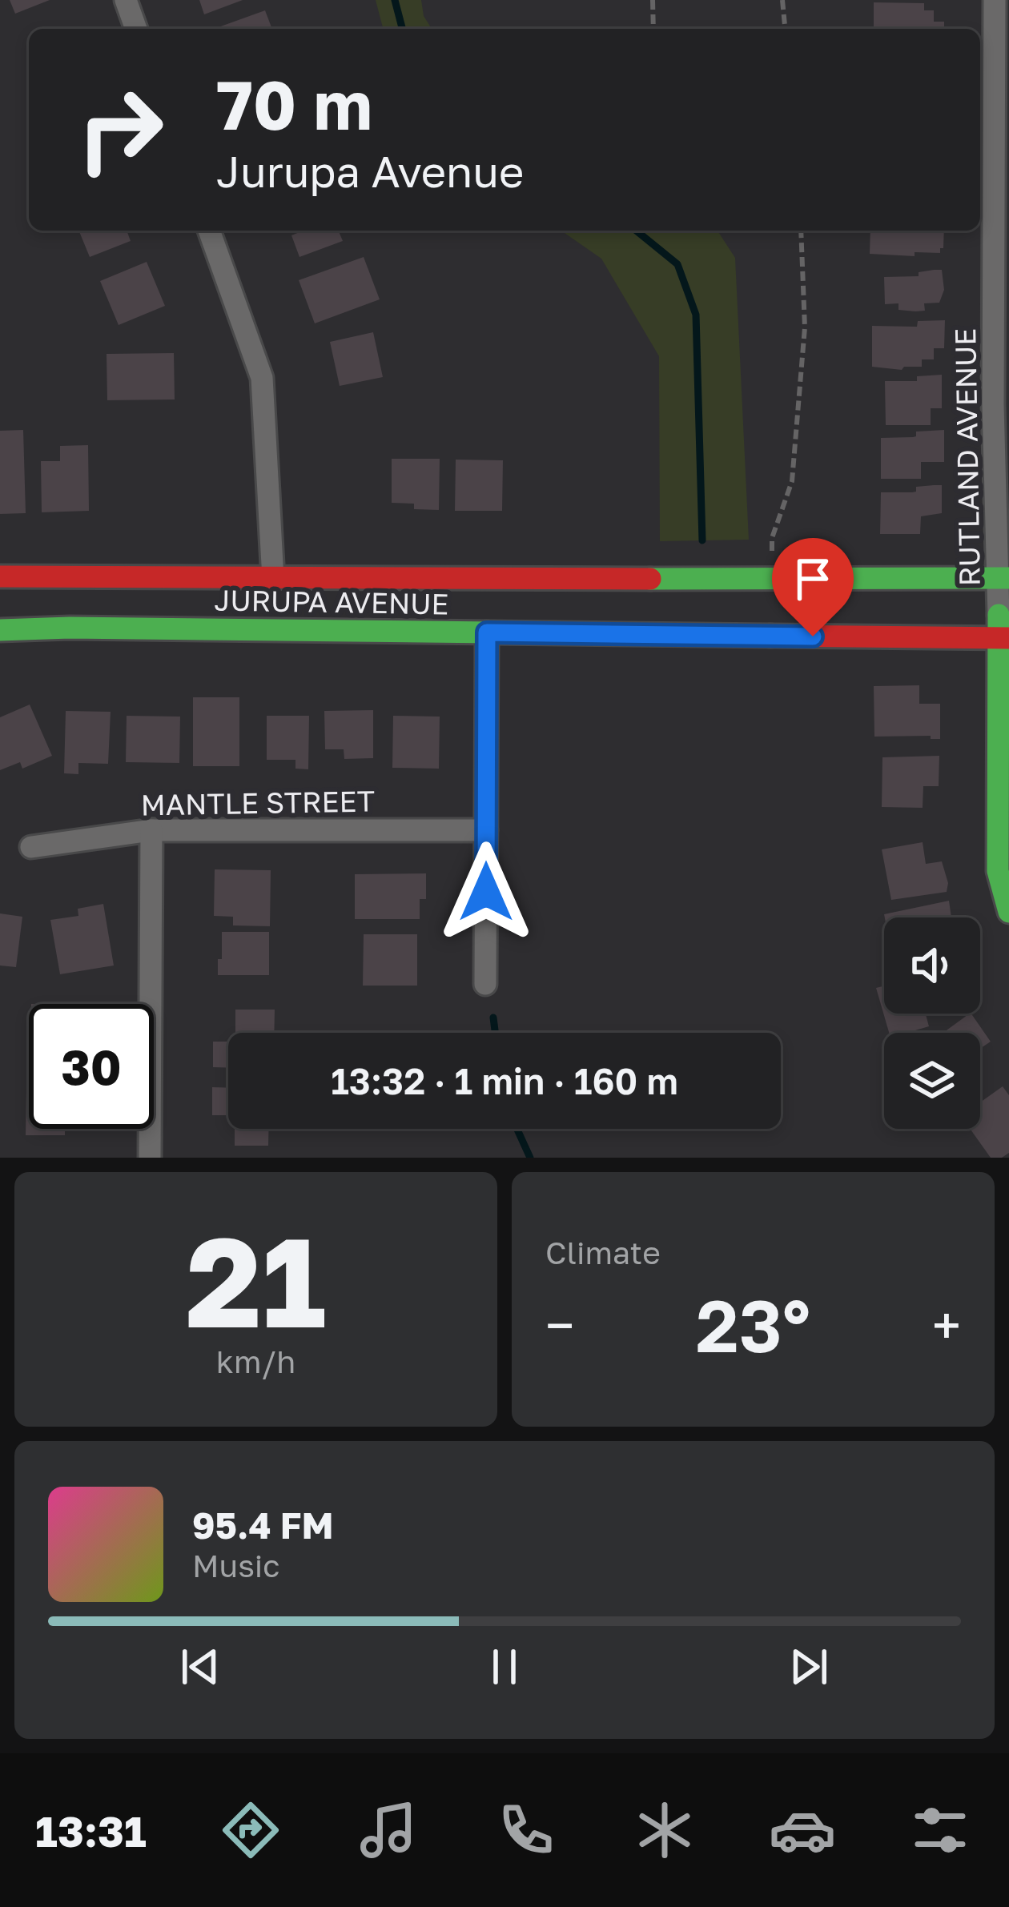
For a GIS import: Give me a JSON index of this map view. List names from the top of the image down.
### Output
{
  "streets": {
    "main road": ["RUTLAND AVENUE", "JURUPA AVENUE"],
    "street": ["MANTLE STREET"]
  },
  "crossings": [
    ["RUTLAND AVENUE", "JURUPA AVENUE"]
  ],
  "page": {
    "turn": ["70 m", "Jurupa Avenue"],
    "limit": "30",
    "trip": "13:32 · 1 min · 160 m",
    "tile": [
      ["21", "km/h"],
      "Climate"
    ],
    "heat": ["−", "23°", "+"],
    "song": ["95.4 FM", "Music"],
    "tabs": "13:31"
  }
}
